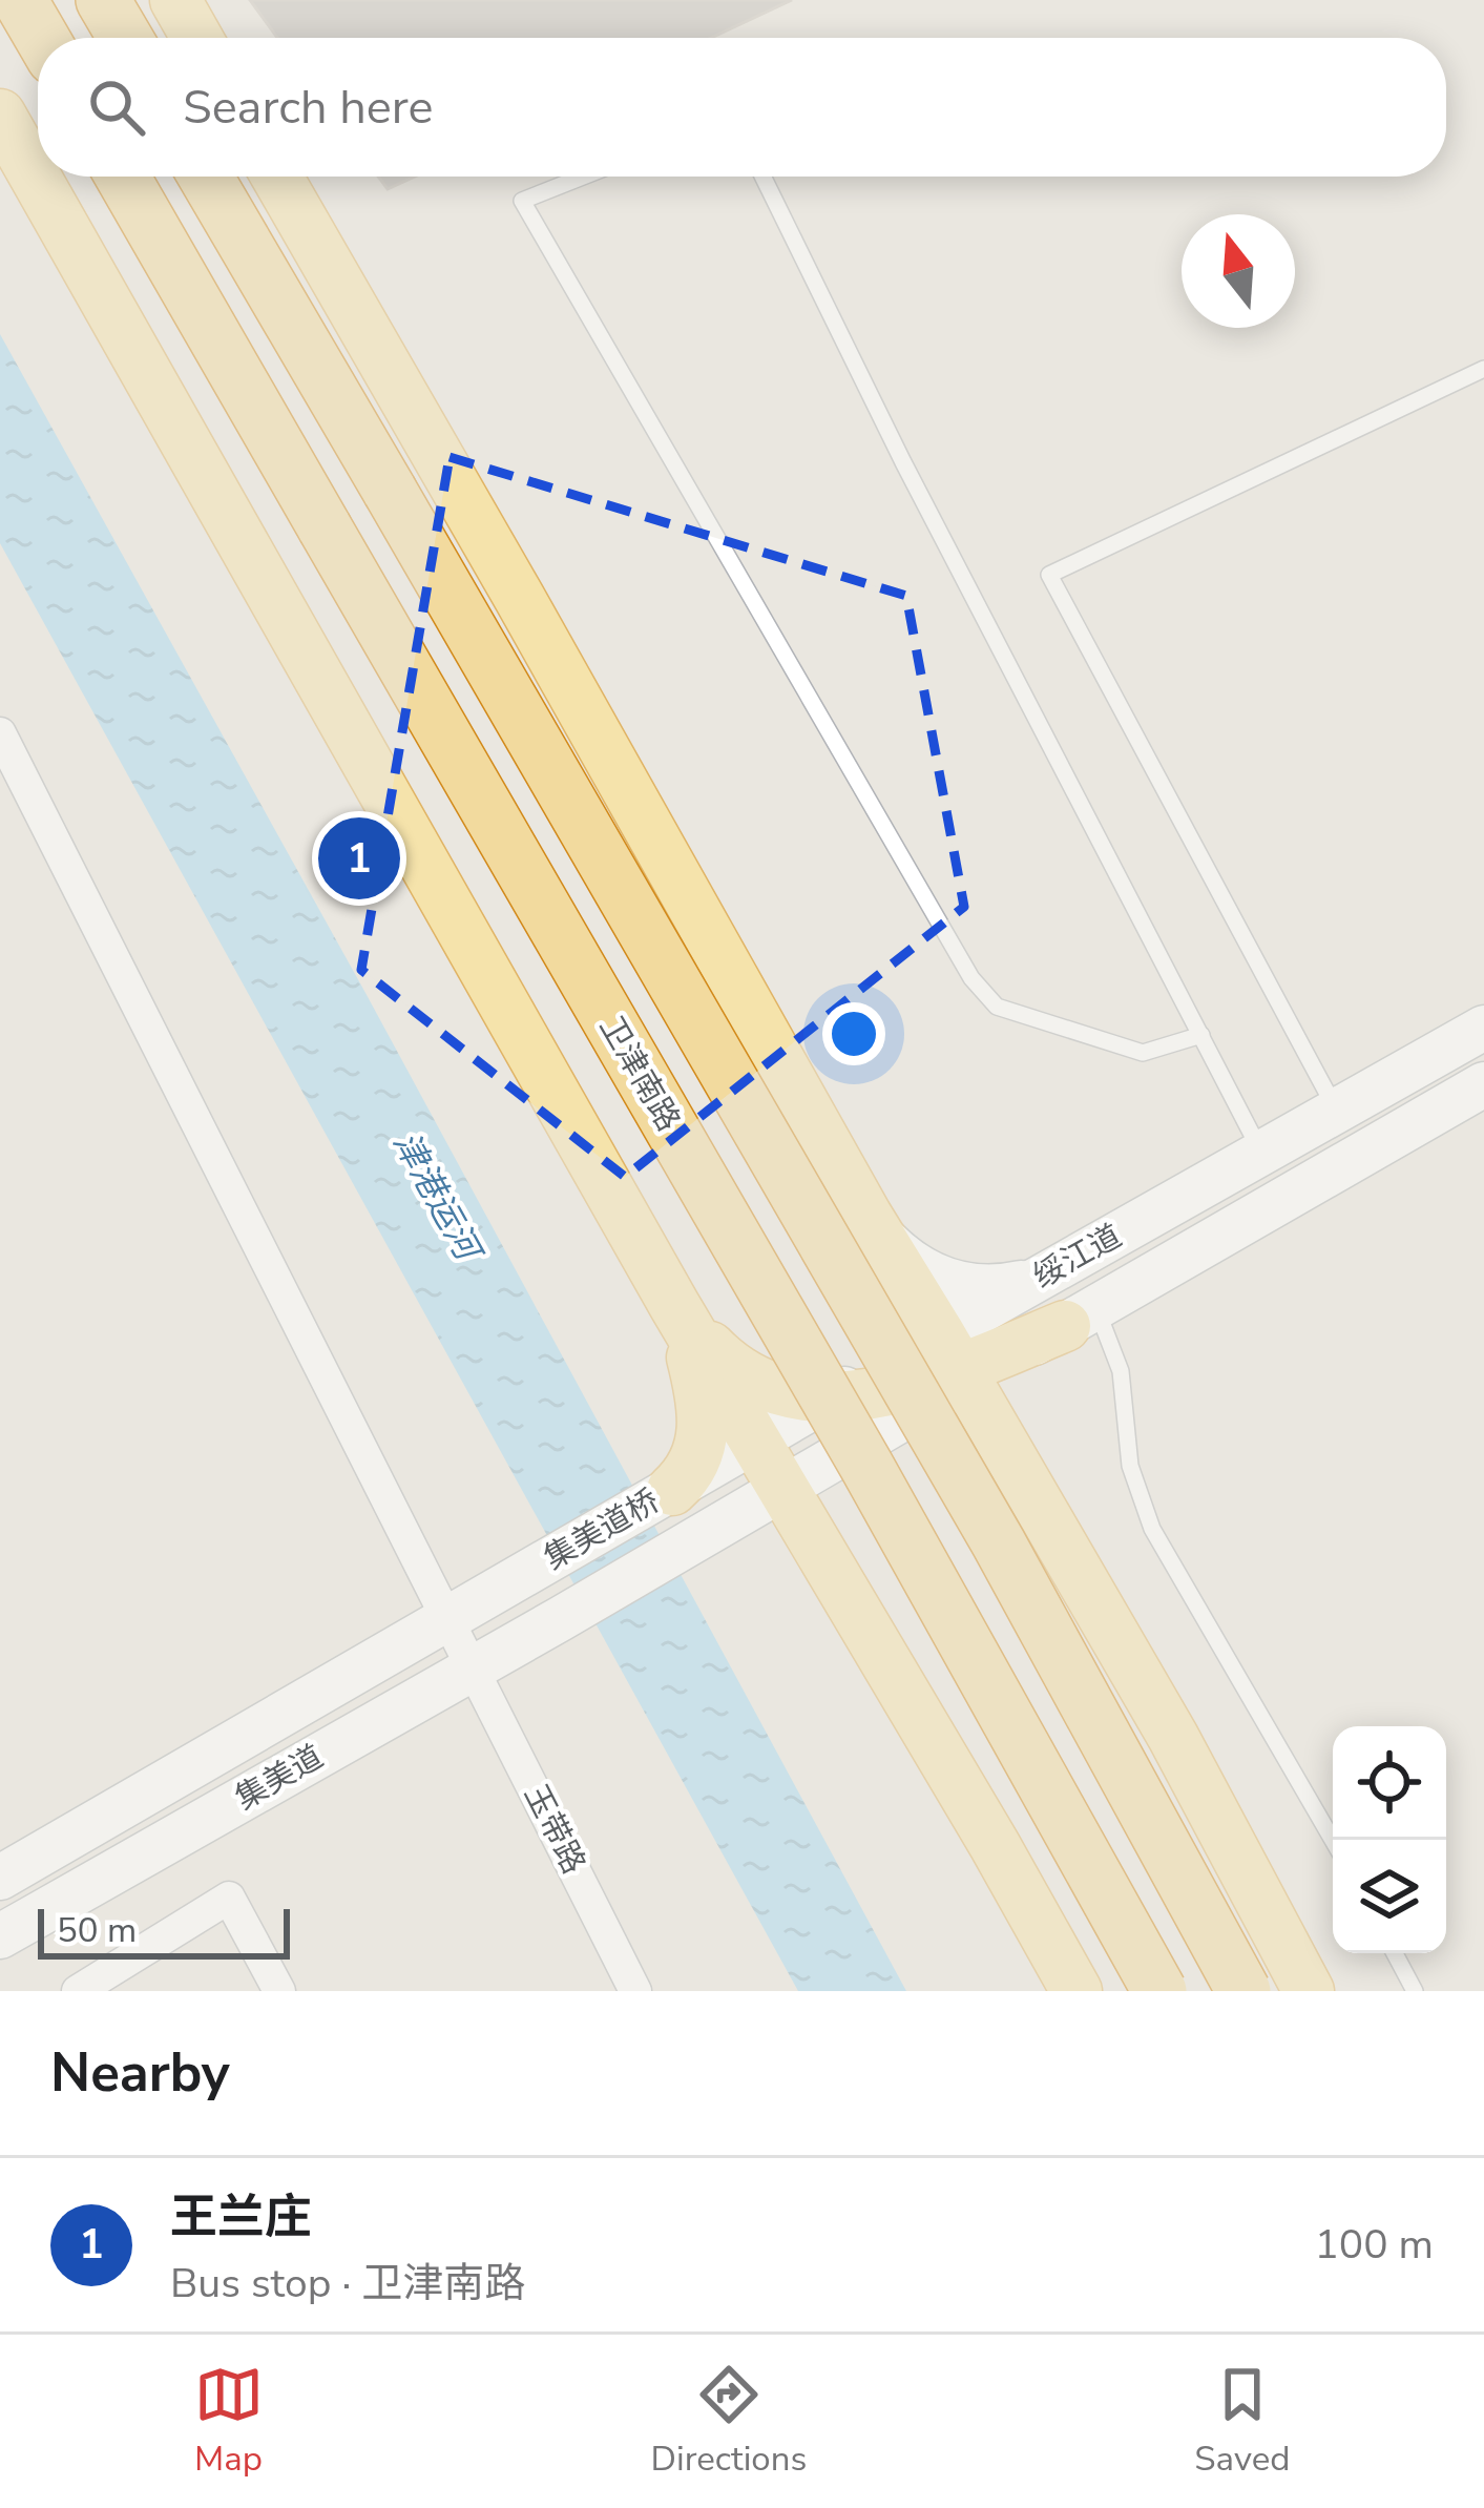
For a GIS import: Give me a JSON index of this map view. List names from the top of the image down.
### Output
{
  "streets": {
    "highway": ["卫津南路"],
    "main road": ["绥江道", "集美道桥", "集美道"],
    "street": ["玉带路"]
  },
  "crossings": [
    ["绥江道", "集美道桥"],
    ["集美道桥", "集美道"],
    ["集美道", "玉带路"]
  ],
  "water": ["津港运河"],
  "scale_bar": "50 m",
  "north": "top",
  "page": {
    "search": "Search here",
    "pins": "1",
    "scale": "50 m",
    "heading": "Nearby",
    "list": [
      {
        "mark": "1",
        "name": "王兰庄",
        "note": "Bus stop · 卫津南路",
        "value": "100 m"
      }
    ],
    "nav": ["Map", "Directions", "Saved"]
  }
}
